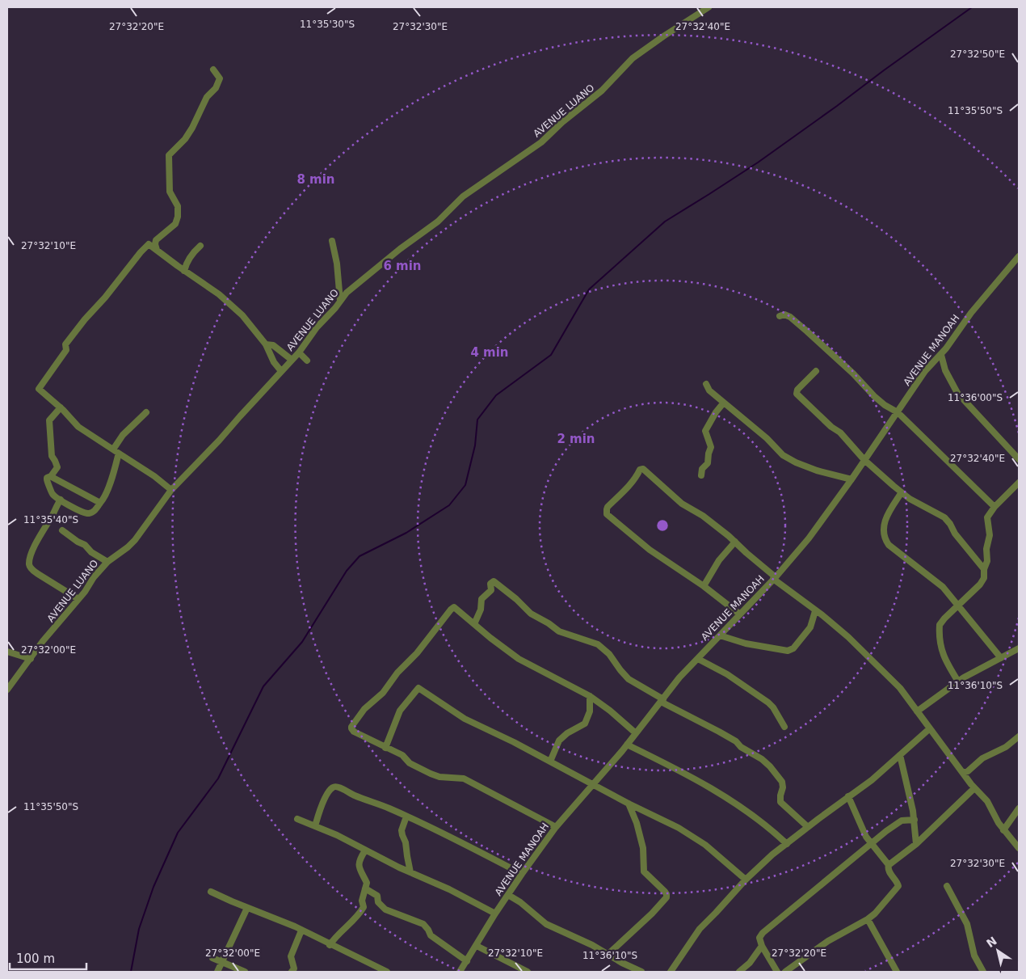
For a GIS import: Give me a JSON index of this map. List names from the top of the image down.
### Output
{
  "streets": {
    "street": ["AVENUE LUANO", "AVENUE MANOAH"]
  },
  "scale_bar": "100 m",
  "north": "top left",
  "coordinates": [
    "11°35'30\"S",
    "27°32'20\"E",
    "27°32'30\"E",
    "27°32'40\"E",
    "27°32'50\"E",
    "11°35'50\"S",
    "27°32'10\"E",
    "11°36'00\"S",
    "11°35'40\"S",
    "27°32'00\"E",
    "11°36'10\"S"
  ],
  "rings": [
    "8 min",
    "6 min",
    "4 min",
    "2 min"
  ]
}
